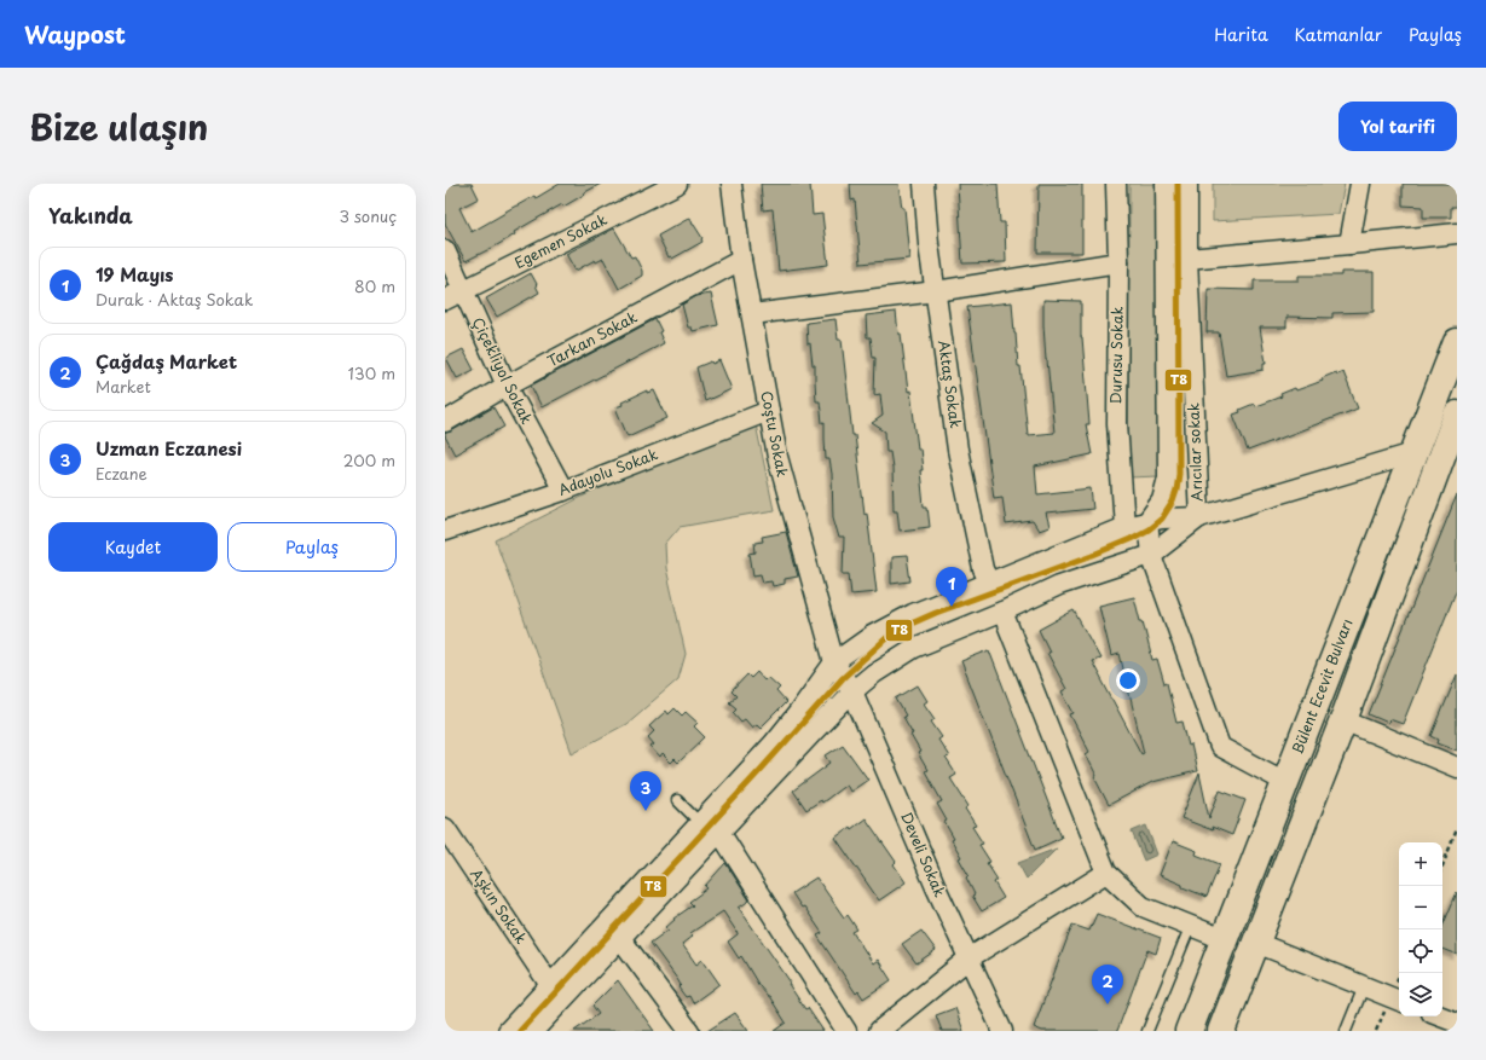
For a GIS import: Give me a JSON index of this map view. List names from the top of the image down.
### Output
{
  "streets": {
    "main road": ["Bülent Ecevit Bulvarı"],
    "street": [
      "Egemen Sokak",
      "Tarkan Sokak",
      "Durusu Sokak",
      "Çiçekliyol Sokak",
      "Aktaş Sokak",
      "Coştu Sokak",
      "Arıcılar sokak",
      "Adayolu Sokak",
      "Develi Sokak",
      "Aşkın Sokak"
    ]
  },
  "crossings": [
    ["Egemen Sokak", "Çiçekliyol Sokak"],
    ["Tarkan Sokak", "Çiçekliyol Sokak"],
    ["Tarkan Sokak", "Coştu Sokak"],
    ["Çiçekliyol Sokak", "Adayolu Sokak"],
    ["Coştu Sokak", "Adayolu Sokak"],
    ["Coştu Sokak", "Develi Sokak"]
  ],
  "lines": ["transit line T8"],
  "page": {
    "header": "Waypost",
    "nav": ["Harita", "Katmanlar", "Paylaş"],
    "title": "Bize ulaşın",
    "buttons": [
      "Yol tarifi",
      ["Kaydet", "Paylaş"]
    ],
    "heading": ["Yakında", "3 sonuç"],
    "list": [
      {
        "mark": "1",
        "name": "19 Mayıs",
        "note": "Durak · Aktaş Sokak",
        "value": "80 m"
      },
      {
        "mark": "2",
        "name": "Çağdaş Market",
        "note": "Market",
        "value": "130 m"
      },
      {
        "mark": "3",
        "name": "Uzman Eczanesi",
        "note": "Eczane",
        "value": "200 m"
      }
    ],
    "pins": ["1", "3", "2"],
    "map_buttons": ["+", "−"]
  }
}
